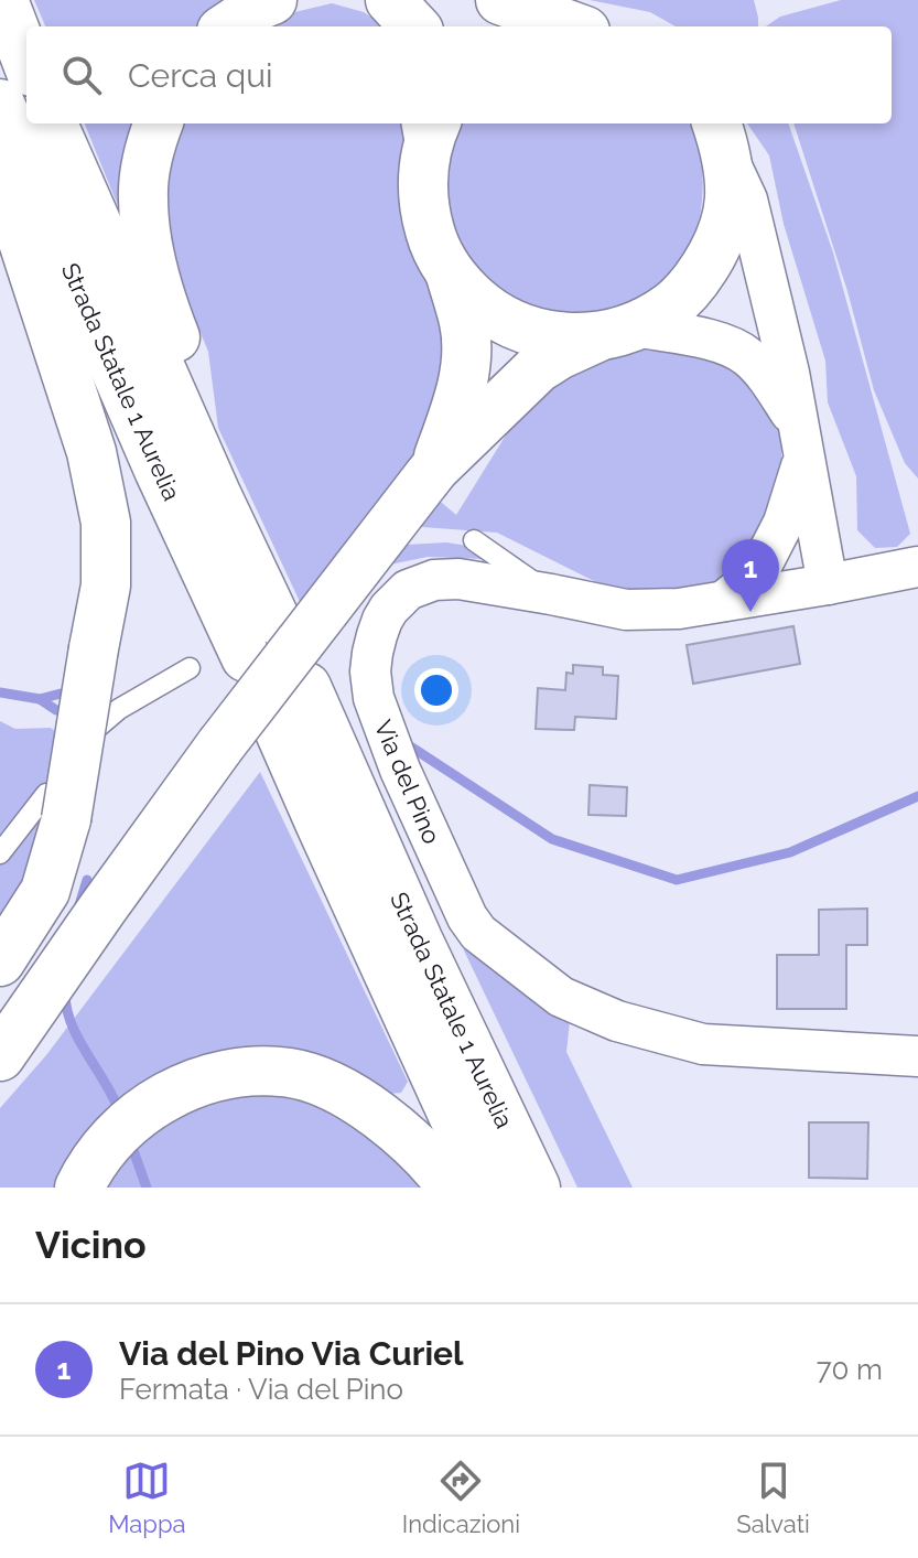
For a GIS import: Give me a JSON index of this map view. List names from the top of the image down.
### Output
{
  "streets": {
    "main road": ["Strada Statale 1 Aurelia"],
    "street": ["Via del Pino"]
  },
  "page": {
    "search": "Cerca qui",
    "pins": "1",
    "heading": "Vicino",
    "list": [
      {
        "mark": "1",
        "name": "Via del Pino Via Curiel",
        "note": "Fermata · Via del Pino",
        "value": "70 m"
      }
    ],
    "nav": ["Mappa", "Indicazioni", "Salvati"]
  }
}
